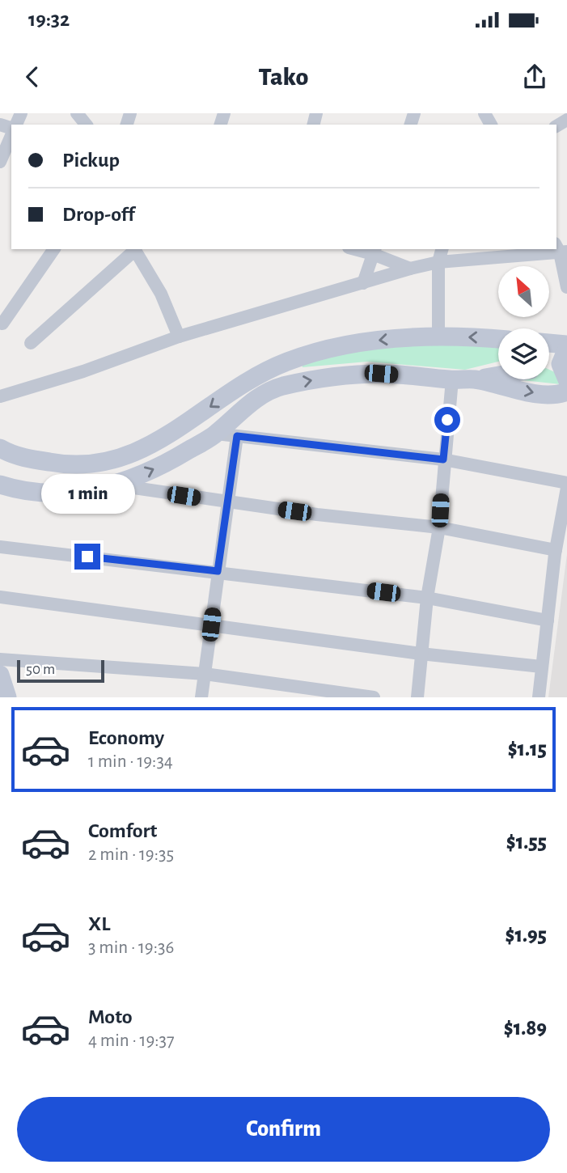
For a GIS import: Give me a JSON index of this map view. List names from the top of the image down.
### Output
{
  "scale_bar": "50 m",
  "north": "top left",
  "page": {
    "status": "19:32",
    "header": "Tako",
    "banner": ["Pickup", "Drop-off"],
    "bubble": "1 min",
    "scale": "50 m",
    "list": [
      {
        "name": "Economy",
        "note": "1 min · 19:34",
        "value": "$1.15"
      },
      {
        "name": "Comfort",
        "note": "2 min · 19:35",
        "value": "$1.55"
      },
      {
        "name": "XL",
        "note": "3 min · 19:36",
        "value": "$1.95"
      },
      {
        "name": "Moto",
        "note": "4 min · 19:37",
        "value": "$1.89"
      }
    ],
    "buttons": "Confirm"
  }
}
